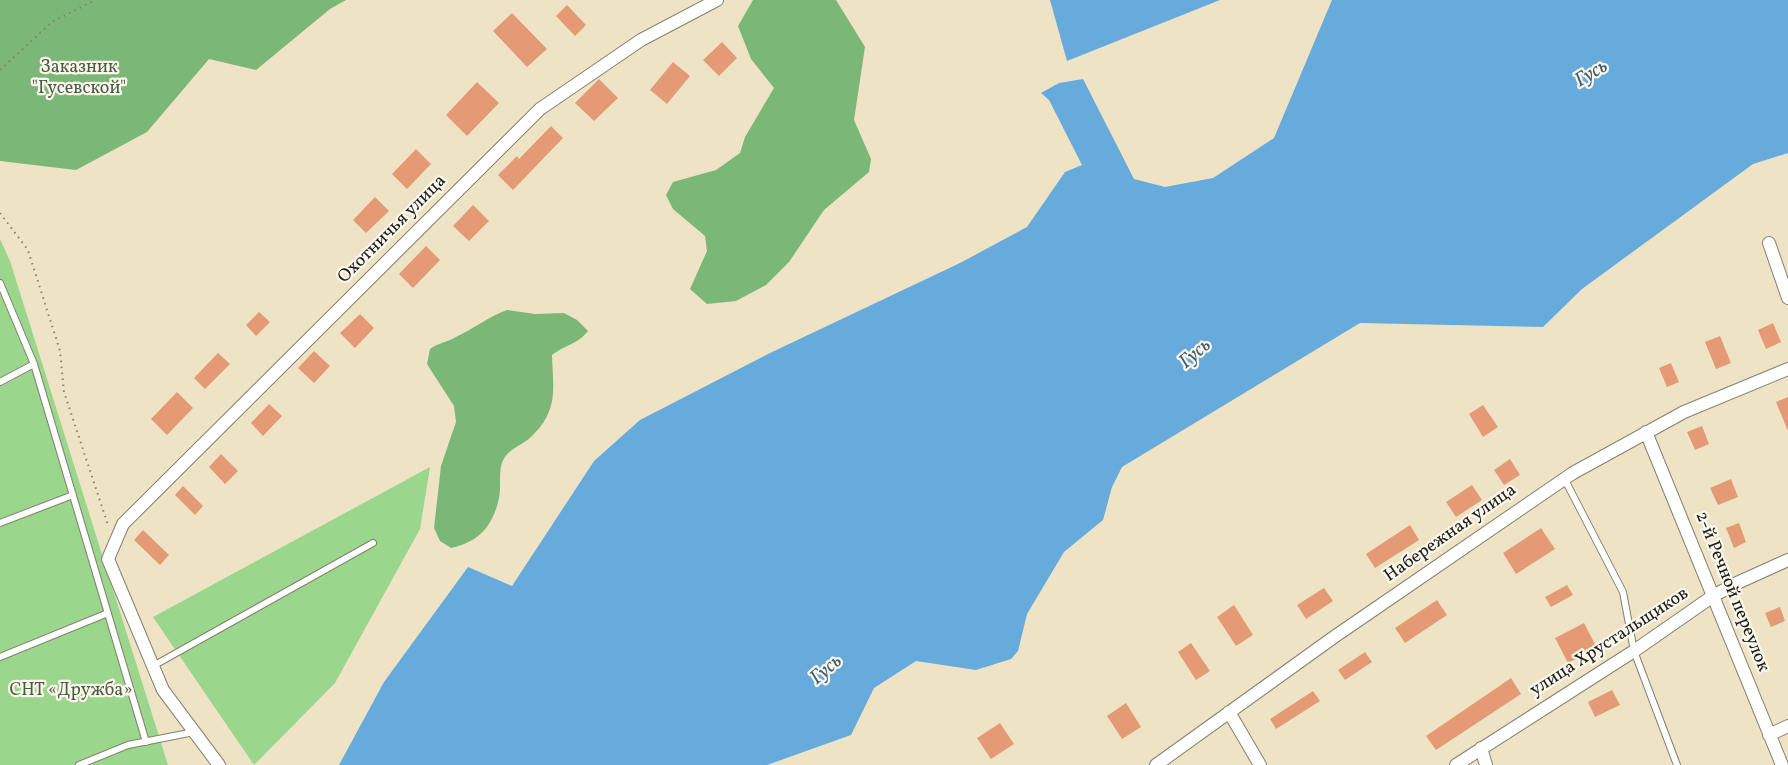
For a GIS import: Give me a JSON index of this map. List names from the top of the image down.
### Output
{
  "streets": {
    "street": [
      "Охотничья улица",
      "Набережная улица",
      "2-й Речной переулок",
      "улица Хрустальщиков"
    ]
  },
  "crossings": [
    ["Набережная улица", "2-й Речной переулок"],
    ["2-й Речной переулок", "улица Хрустальщиков"]
  ],
  "water": ["Гусь"],
  "parks": ["Заказник \"Гусевской\"", "СНТ «Дружба»"]
}
